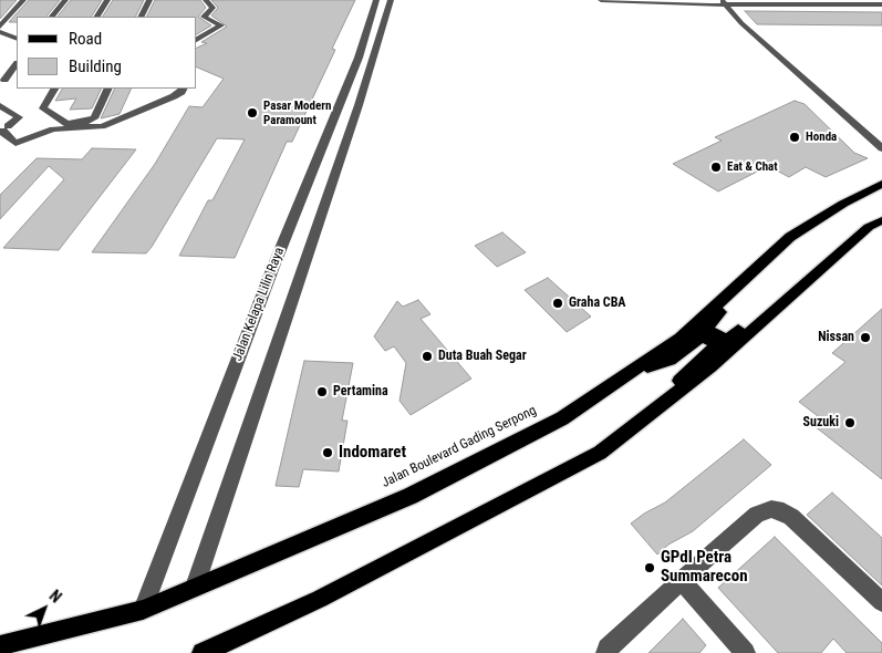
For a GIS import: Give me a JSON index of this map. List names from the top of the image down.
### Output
{
  "streets": {
    "main road": ["Jalan Boulevard Gading Serpong"],
    "street": ["Jalan Kelapa Lilin Raya"]
  },
  "crossings": [
    ["Jalan Kelapa Lilin Raya", "Jalan Boulevard Gading Serpong"]
  ],
  "places": [
    "Pasar Modern Paramount",
    "Honda",
    "Eat & Chat",
    "Graha CBA",
    "Nissan",
    "Duta Buah Segar",
    "Pertamina",
    "Suzuki",
    "Indomaret",
    "GPdI Petra Summarecon"
  ],
  "legend": ["Road", "Building"],
  "north": "top right"
}
